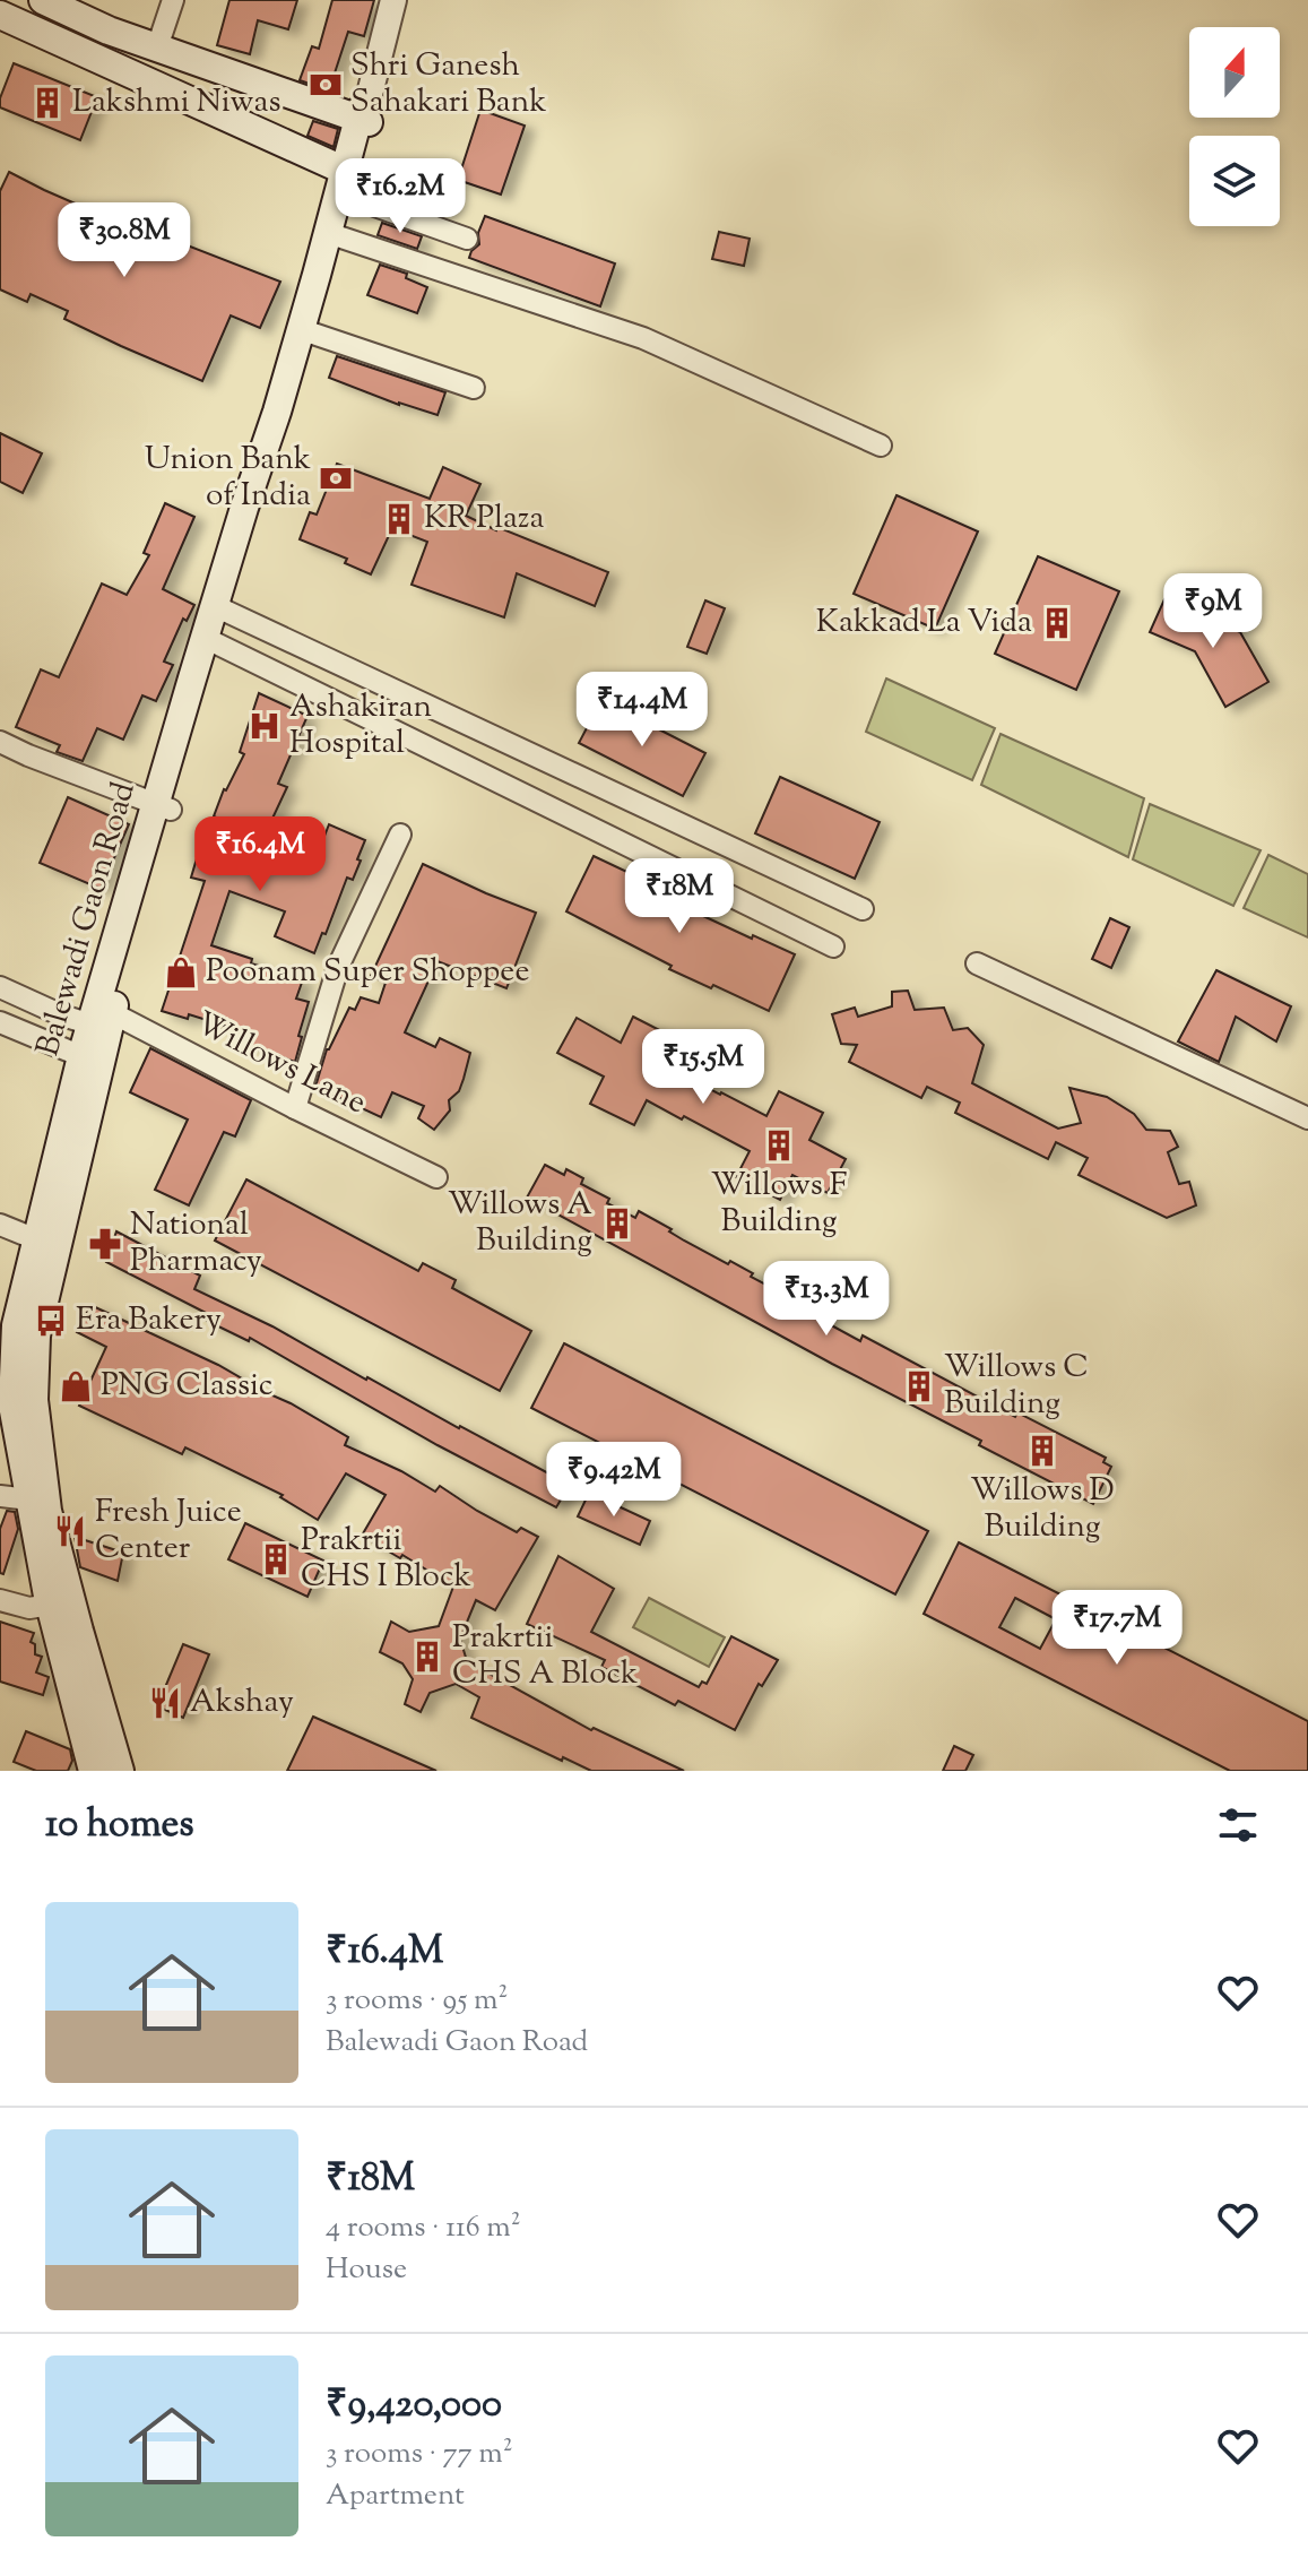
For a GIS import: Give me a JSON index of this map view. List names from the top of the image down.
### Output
{
  "streets": {
    "main road": ["Balewadi Gaon Road"],
    "street": ["Willows Lane"]
  },
  "crossings": [
    ["Balewadi Gaon Road", "Willows Lane"]
  ],
  "places": {
    "bank": ["Shri Ganesh Sahakari Bank", "Union Bank of India"],
    "building": [
      "Lakshmi Niwas",
      "KR Plaza",
      "Kakkad La Vida",
      "Willows F Building",
      "Willows A Building",
      "Willows C Building",
      "Willows D Building",
      "Prakrtii CHS I Block",
      "Prakrtii CHS A Block"
    ],
    "hospital": ["Ashakiran Hospital"],
    "shop": ["Poonam Super Shoppee", "PNG Classic"],
    "pharmacy": ["National Pharmacy"],
    "bus stop": ["Era Bakery"],
    "restaurant": ["Fresh Juice Center", "Akshay"]
  },
  "north": "top",
  "page": {
    "price": [
      "₹16.2M",
      "₹30.8M",
      "₹9M",
      "₹14.4M",
      "₹16.4M",
      "₹18M",
      "₹15.5M",
      "₹13.3M",
      "₹9.42M",
      "₹17.7M"
    ],
    "heading": "10 homes",
    "list": [
      {
        "name": "₹16.4M",
        "note": "3 rooms · 95 m² · Balewadi Gaon Road"
      },
      {
        "name": "₹18M",
        "note": "4 rooms · 116 m² · House"
      },
      {
        "name": "₹9,420,000",
        "note": "3 rooms · 77 m² · Apartment"
      }
    ]
  }
}
